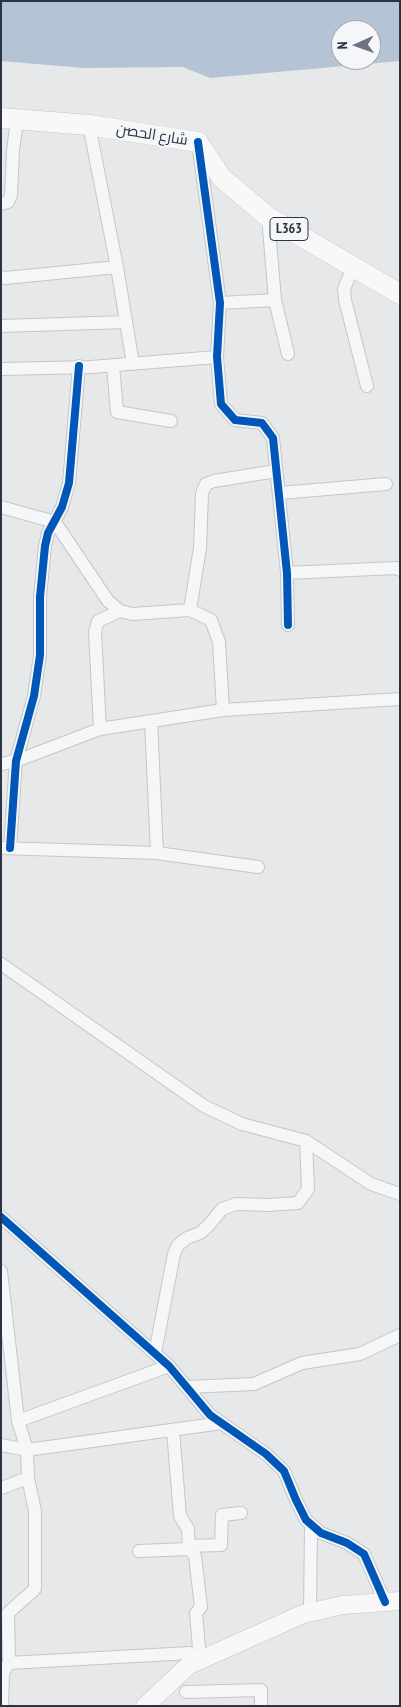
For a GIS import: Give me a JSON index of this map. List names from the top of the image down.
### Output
{
  "streets": {
    "main road": ["شارع الحصن", "L363"]
  },
  "north": "left"
}
